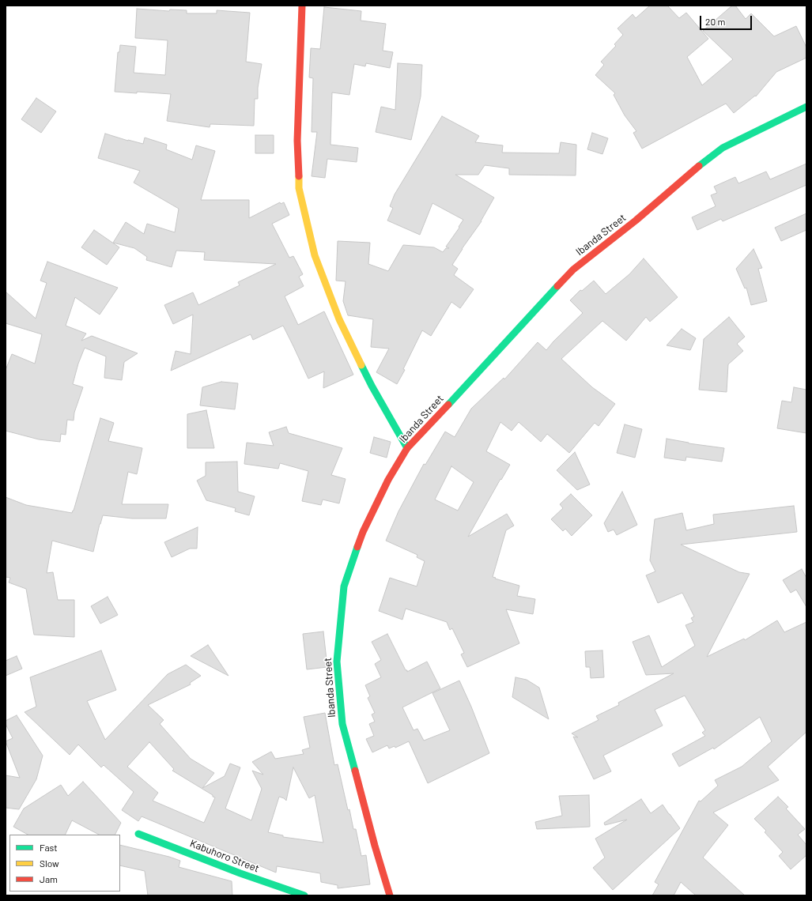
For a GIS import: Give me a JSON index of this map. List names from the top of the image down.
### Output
{
  "streets": {
    "street": ["Ibanda Street", "Kabuhoro Street"]
  },
  "legend": ["Fast", "Slow", "Jam"],
  "scale_bar": "20 m"
}
